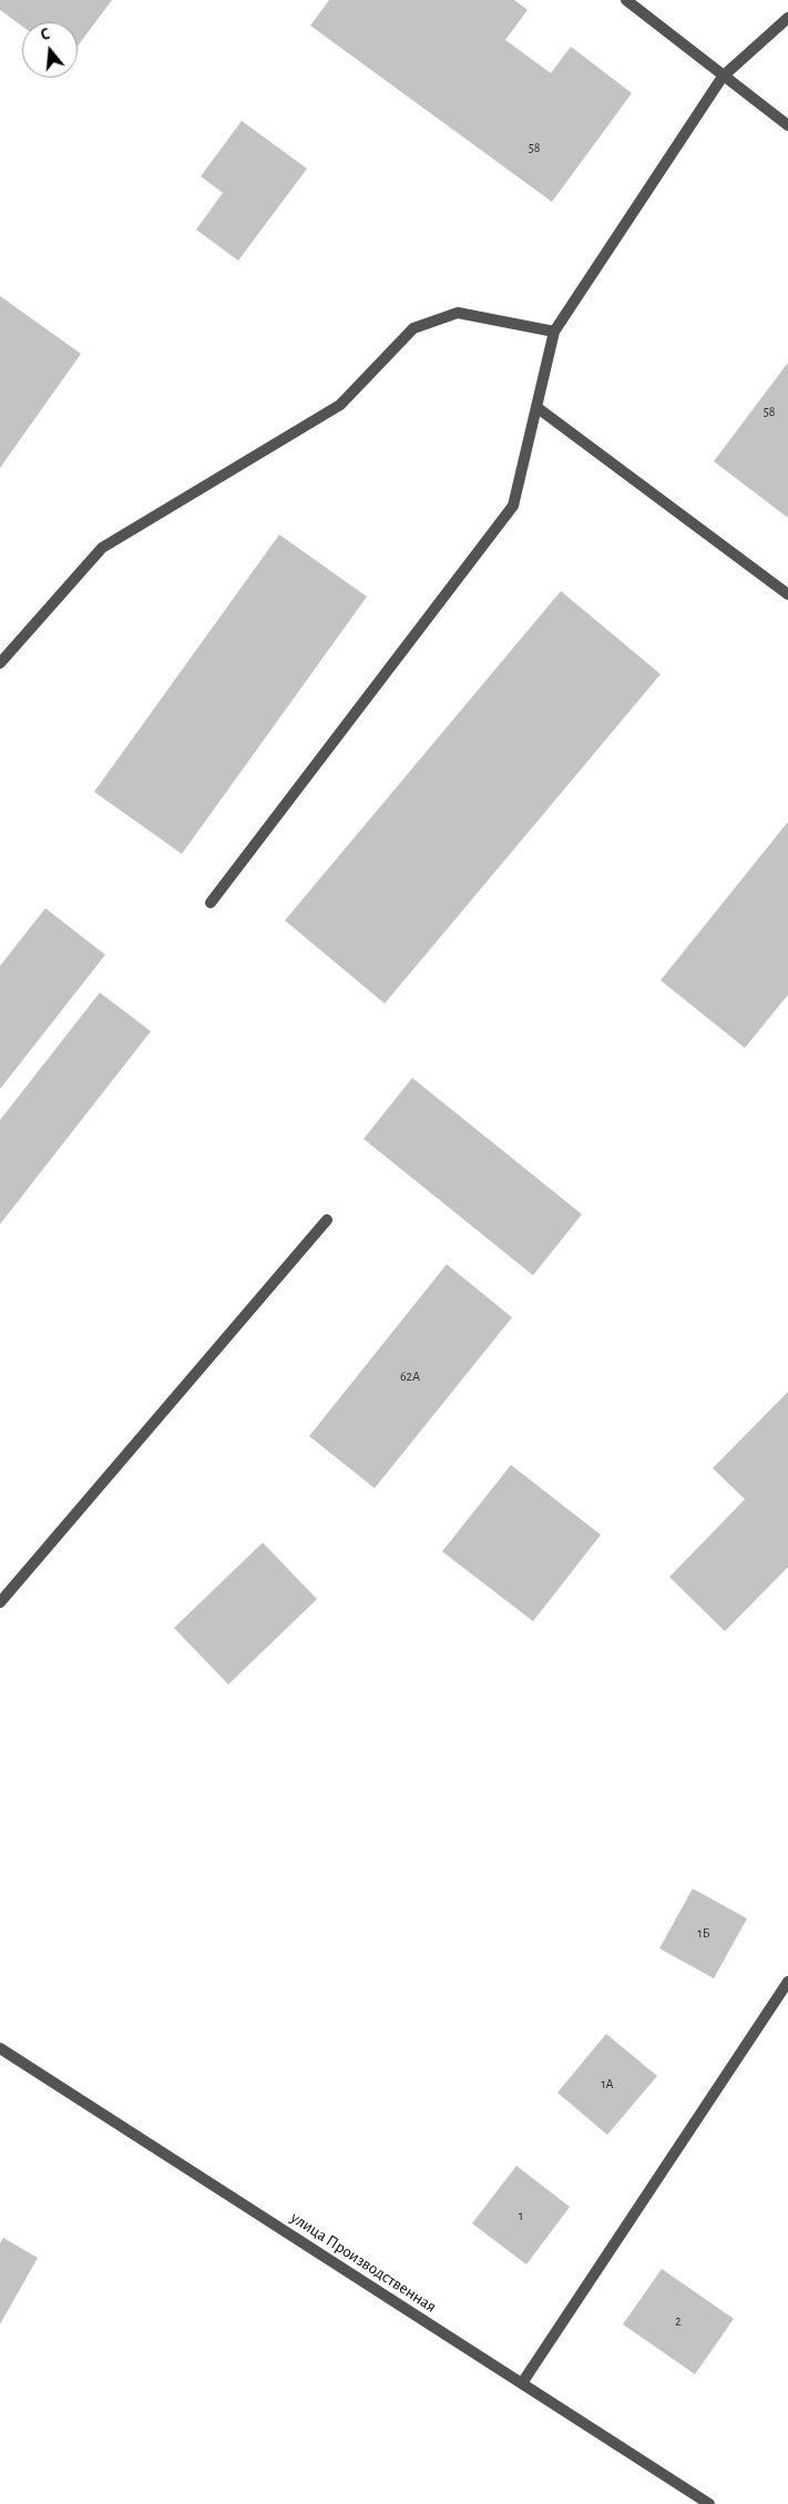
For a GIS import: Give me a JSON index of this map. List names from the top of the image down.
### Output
{
  "streets": {
    "street": ["улица Производственная"]
  },
  "house_numbers": [
    "58",
    "58",
    "62А",
    "1Б",
    "1А",
    "1",
    "2"
  ],
  "north": "top"
}
